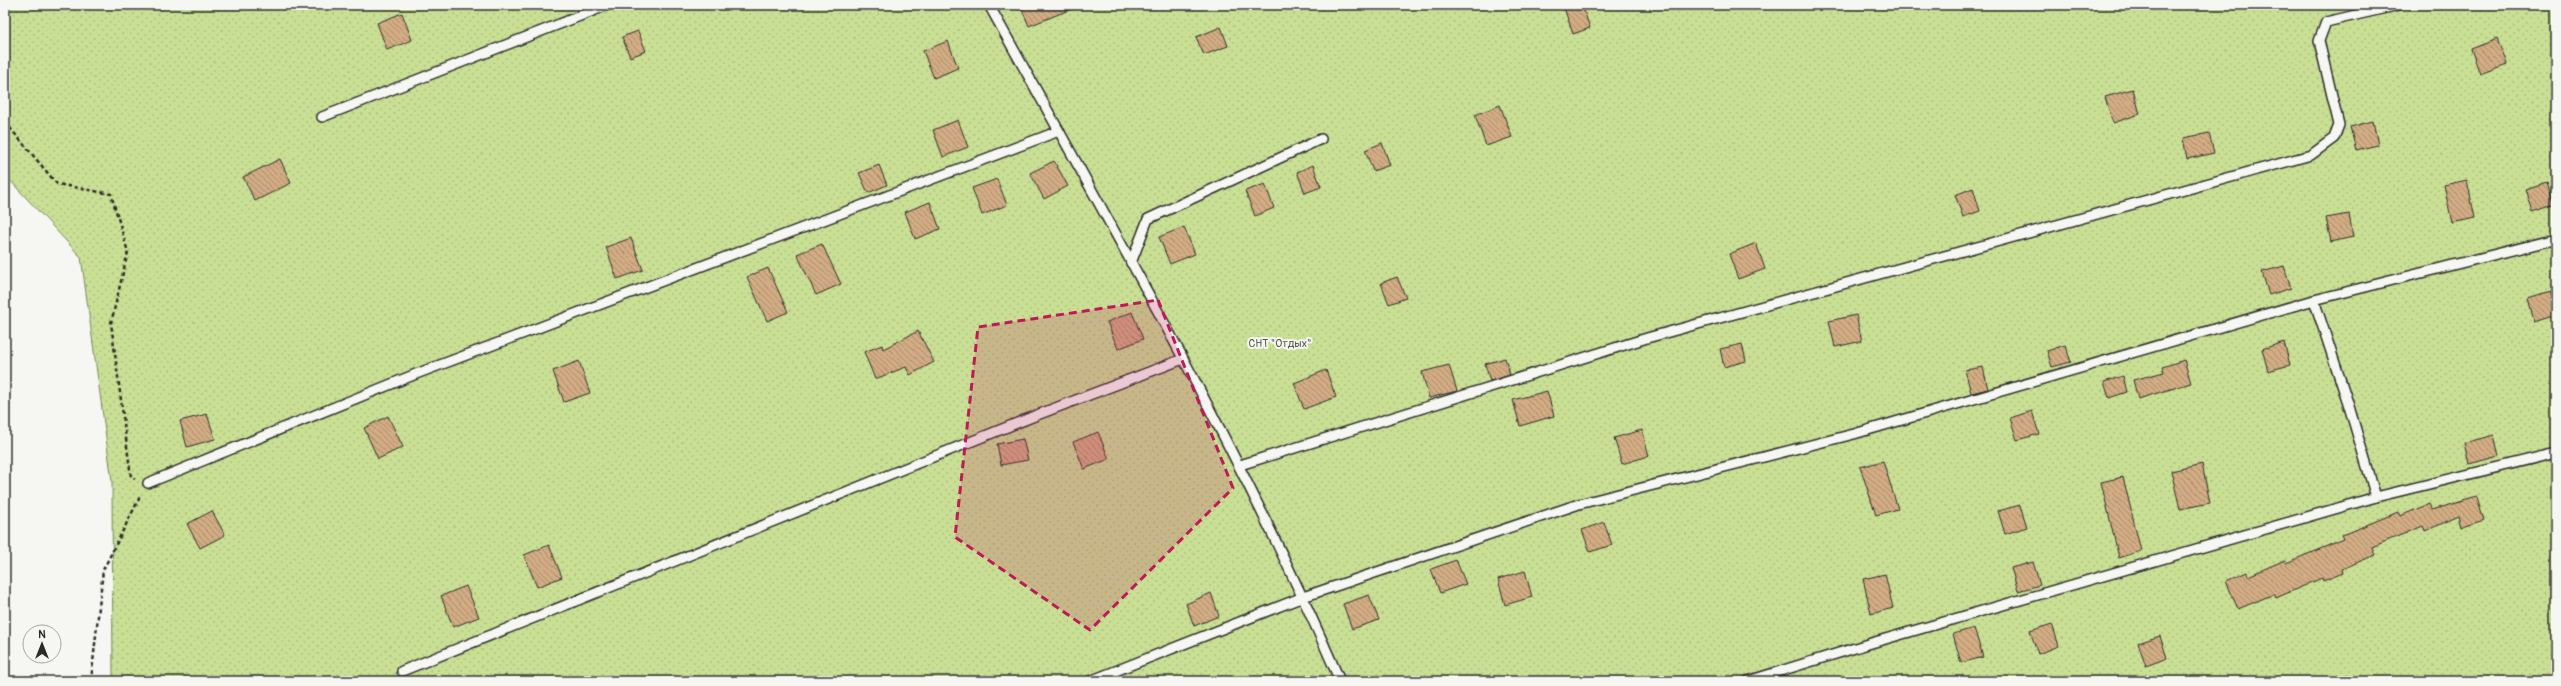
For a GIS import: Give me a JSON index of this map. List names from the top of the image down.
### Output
{
  "parks": ["СНТ \"Отдых\""],
  "north": "top"
}
